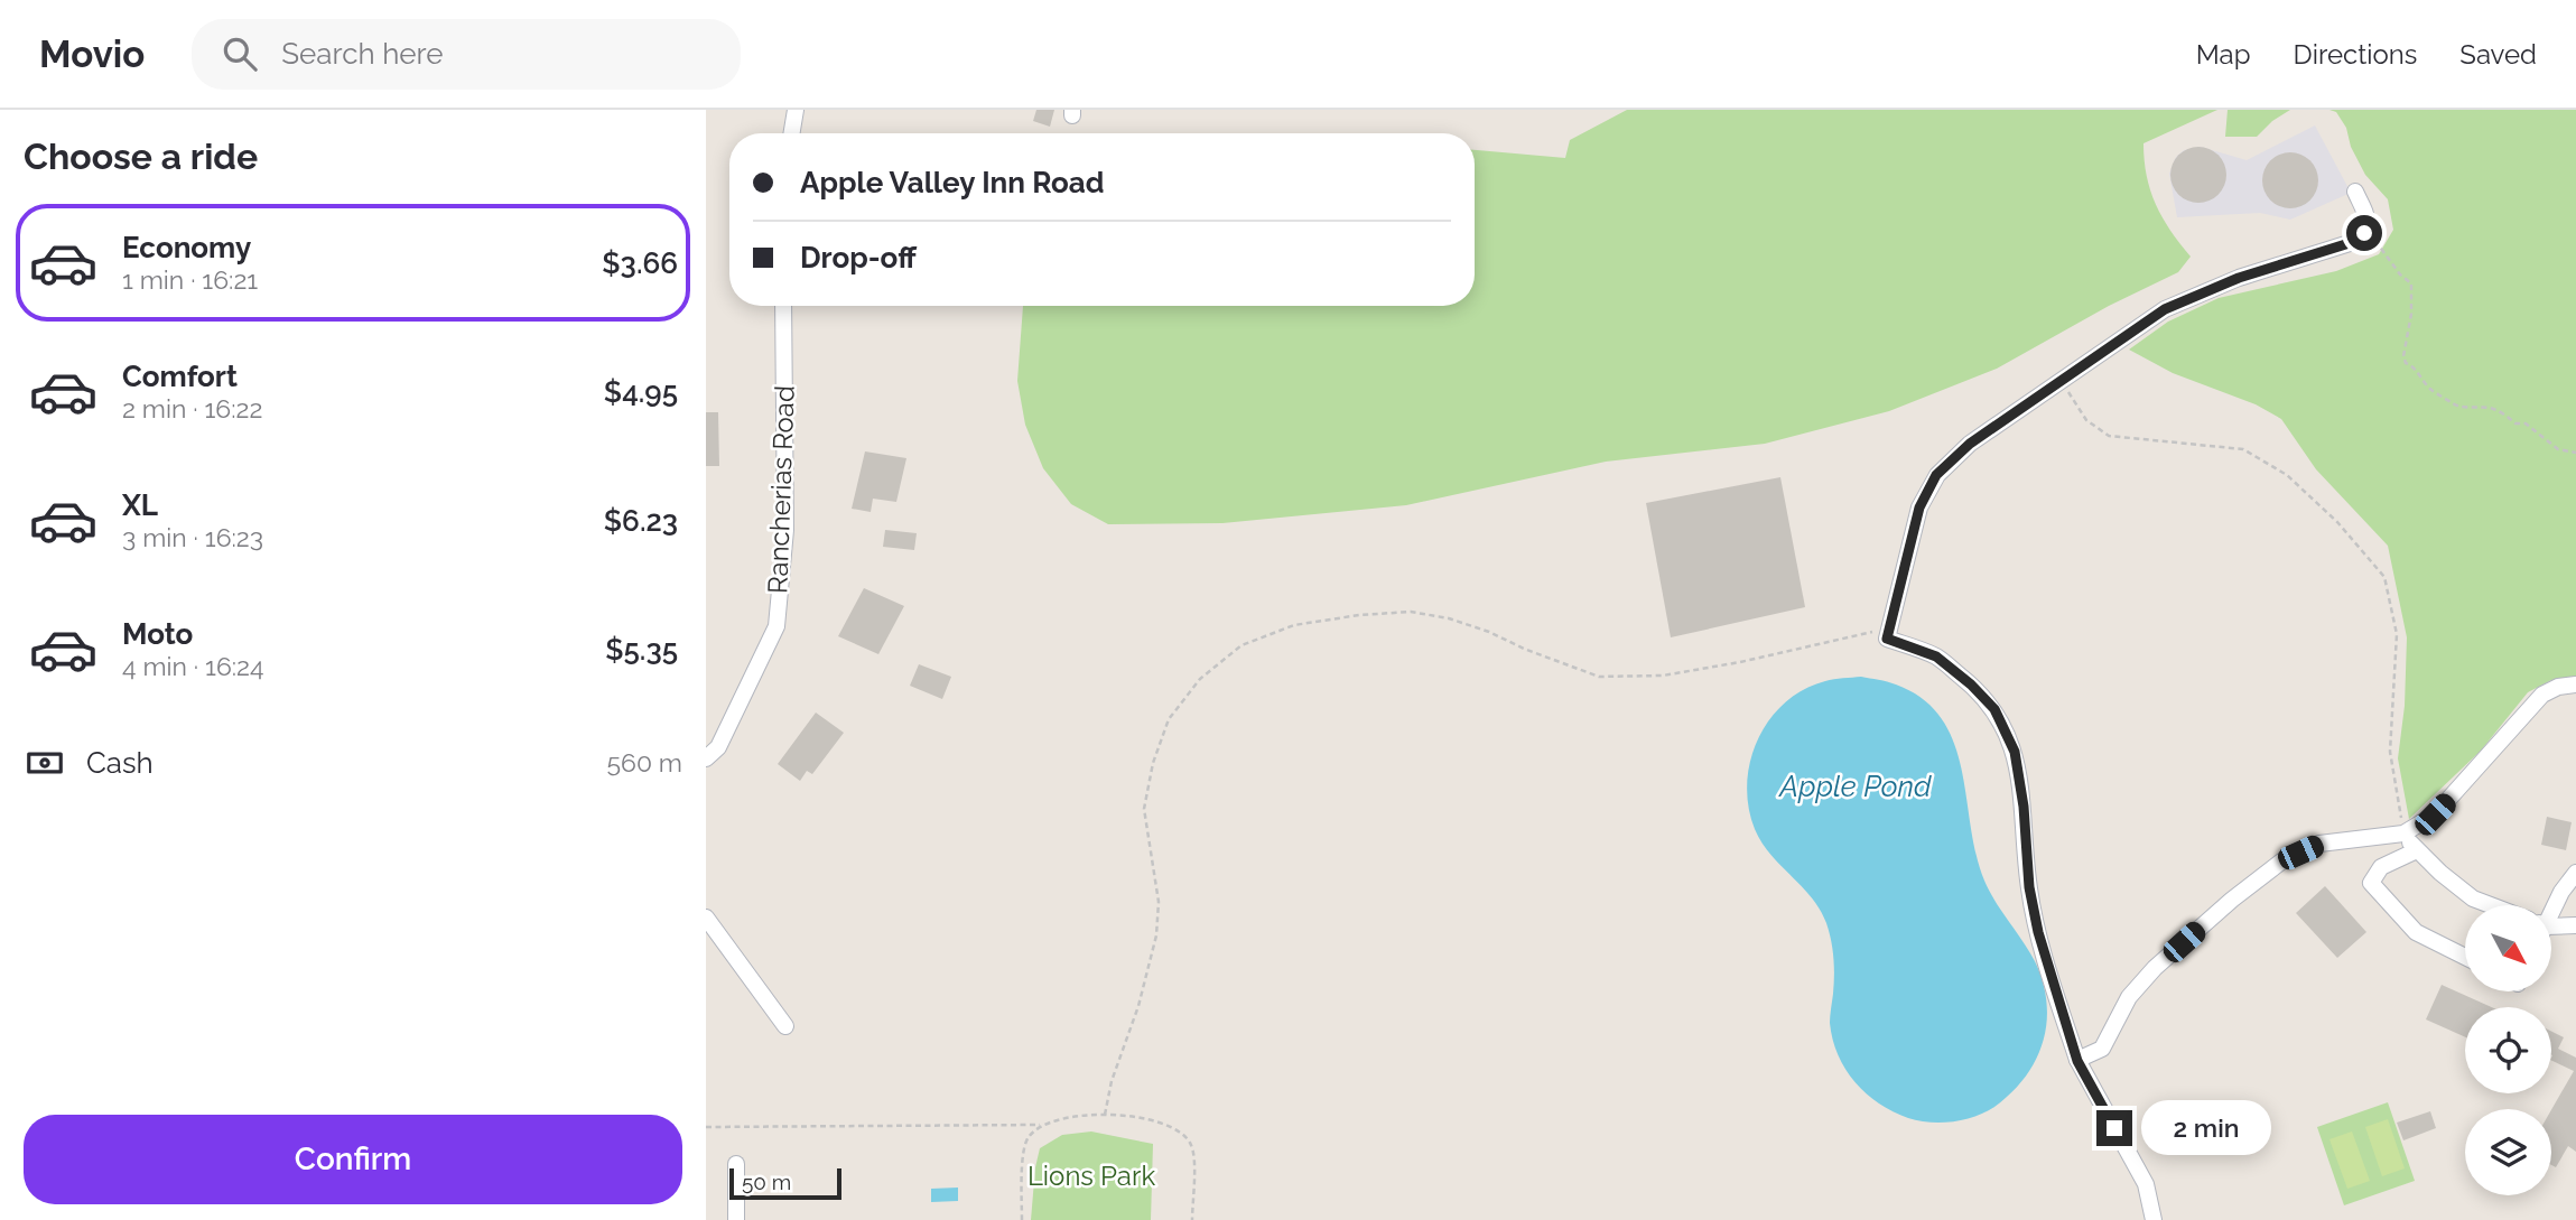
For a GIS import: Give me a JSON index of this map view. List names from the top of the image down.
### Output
{
  "streets": {
    "street": ["Rancherias Road"]
  },
  "water": ["Apple Pond"],
  "parks": ["Lions Park"],
  "scale_bar": "50 m",
  "north": "bottom right",
  "page": {
    "header": "Movio",
    "search": "Search here",
    "nav": ["Map", "Directions", "Saved"],
    "heading": "Choose a ride",
    "banner": ["Apple Valley Inn Road", "Drop-off"],
    "list": [
      {
        "name": "Economy",
        "note": "1 min · 16:21",
        "value": "$3.66"
      },
      {
        "name": "Comfort",
        "note": "2 min · 16:22",
        "value": "$4.95"
      },
      {
        "name": "XL",
        "note": "3 min · 16:23",
        "value": "$6.23"
      },
      {
        "name": "Moto",
        "note": "4 min · 16:24",
        "value": "$5.35"
      }
    ],
    "pay": ["Cash", "560 m"],
    "buttons": "Confirm",
    "bubble": "2 min",
    "scale": "50 m"
  }
}
